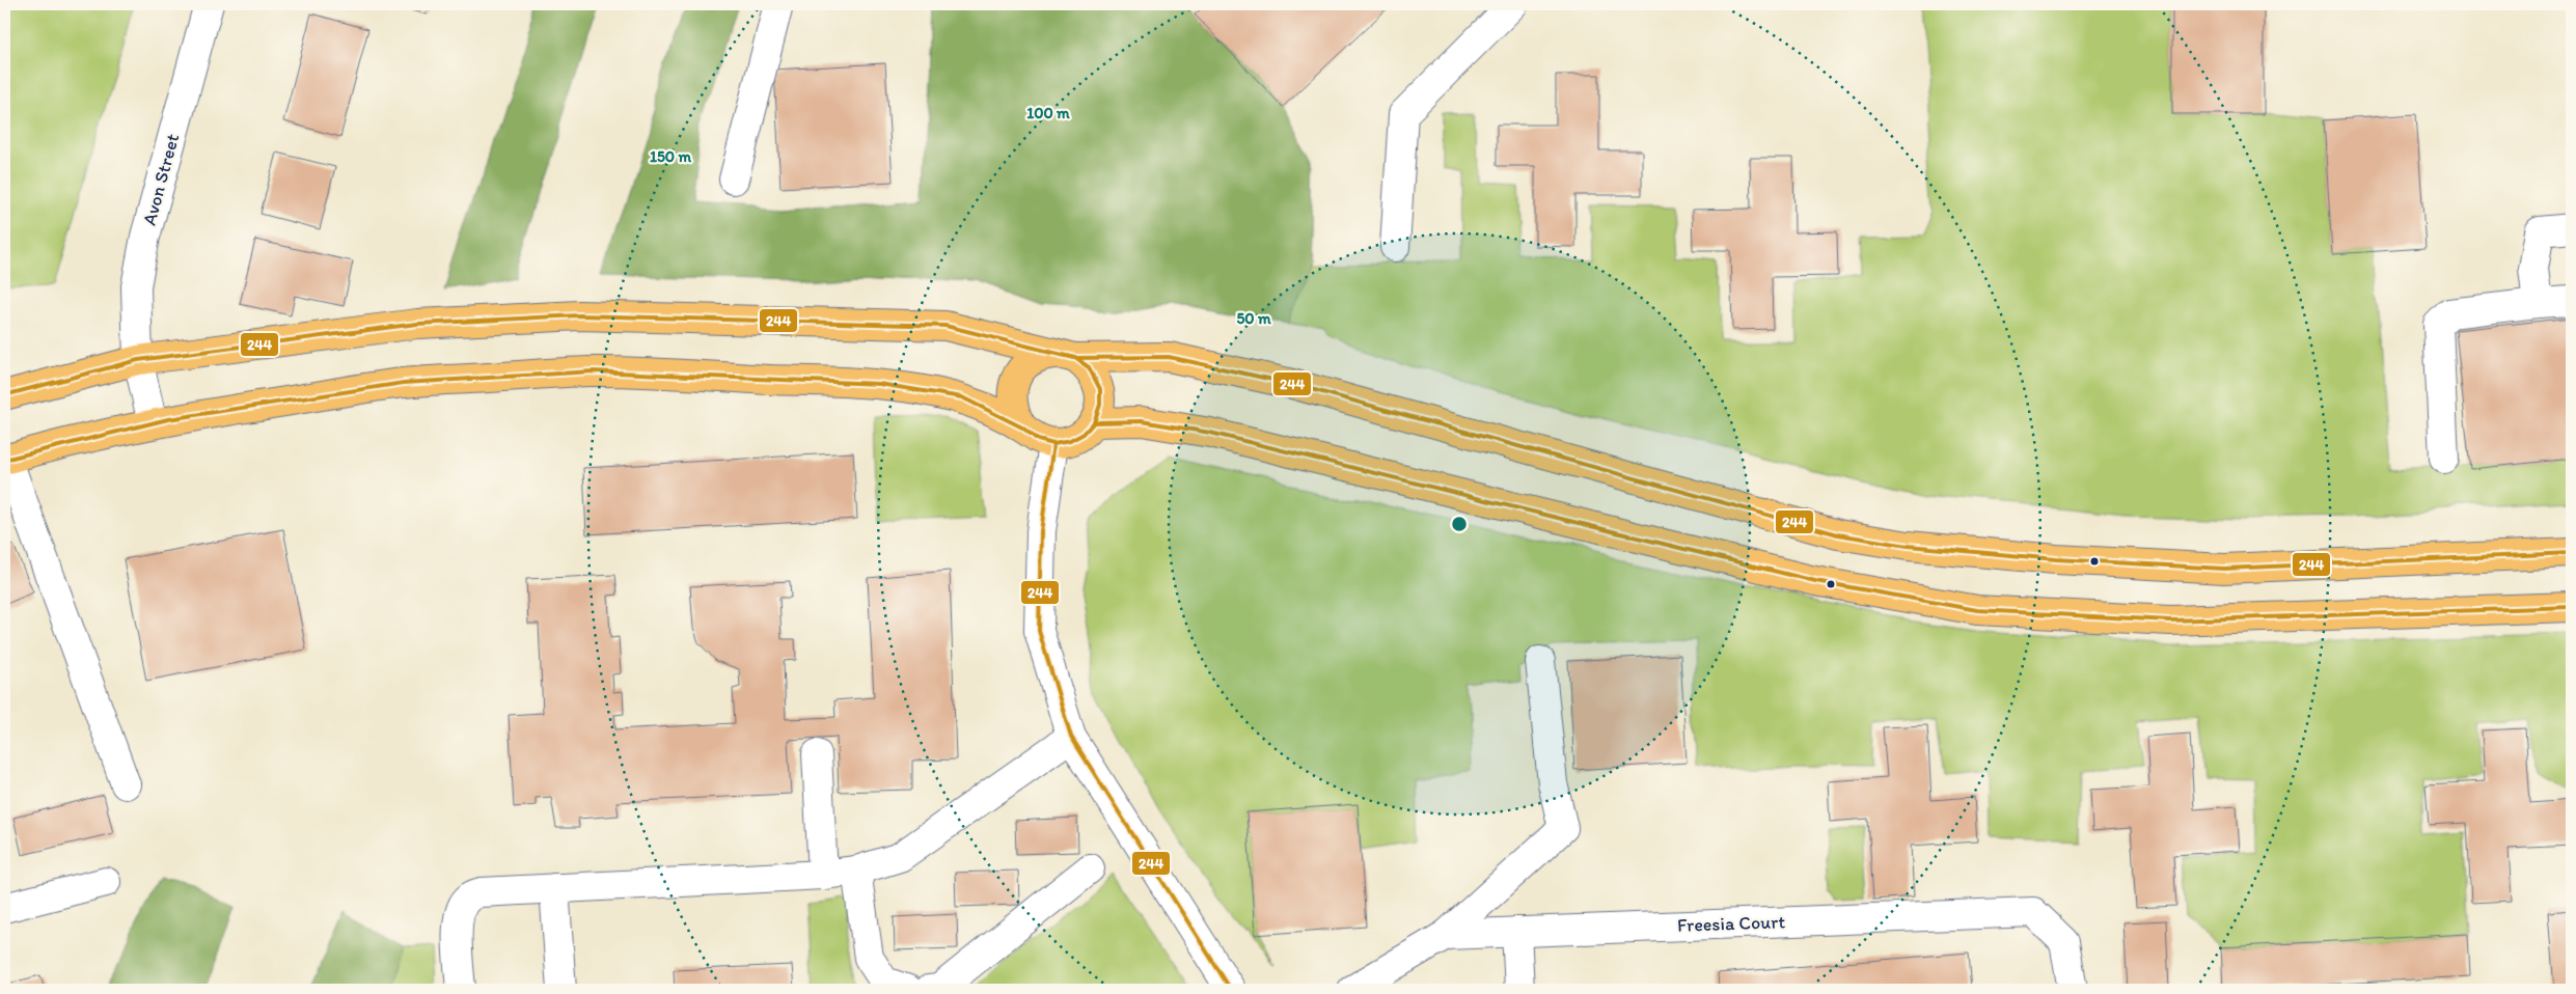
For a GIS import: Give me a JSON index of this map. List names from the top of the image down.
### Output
{
  "streets": {
    "street": ["Avon Street", "Freesia Court"]
  },
  "lines": ["transit line 244"],
  "rings": ["100 m", "150 m", "50 m"]
}
